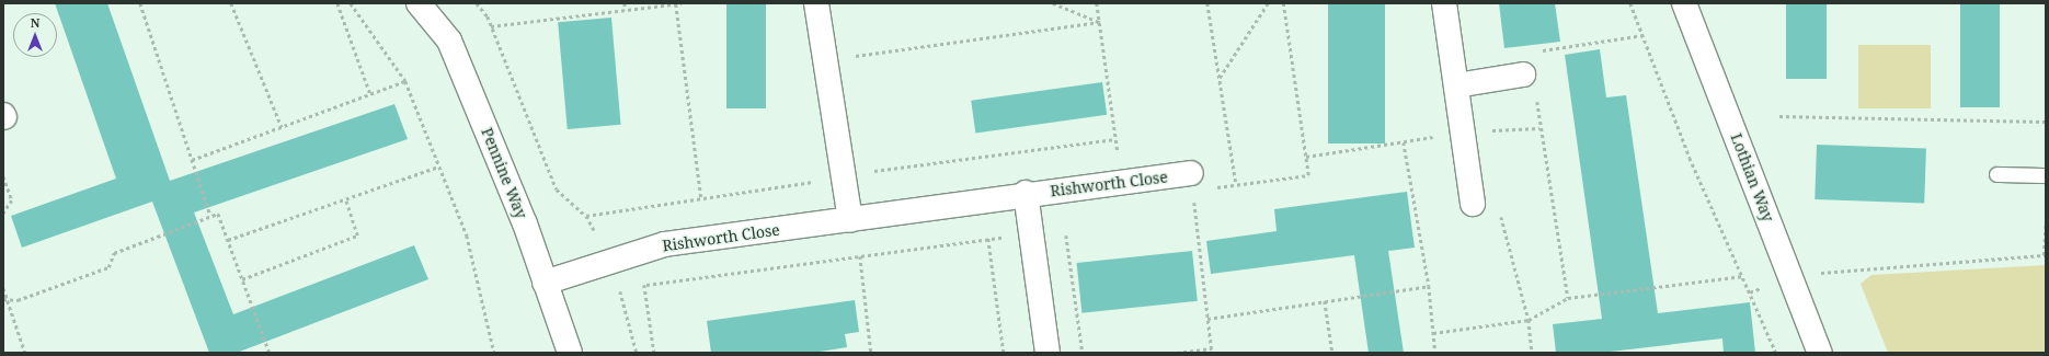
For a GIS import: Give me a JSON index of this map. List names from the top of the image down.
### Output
{
  "streets": {
    "street": ["Pennine Way", "Lothian Way", "Rishworth Close"]
  },
  "crossings": [
    ["Pennine Way", "Rishworth Close"]
  ],
  "north": "top"
}
